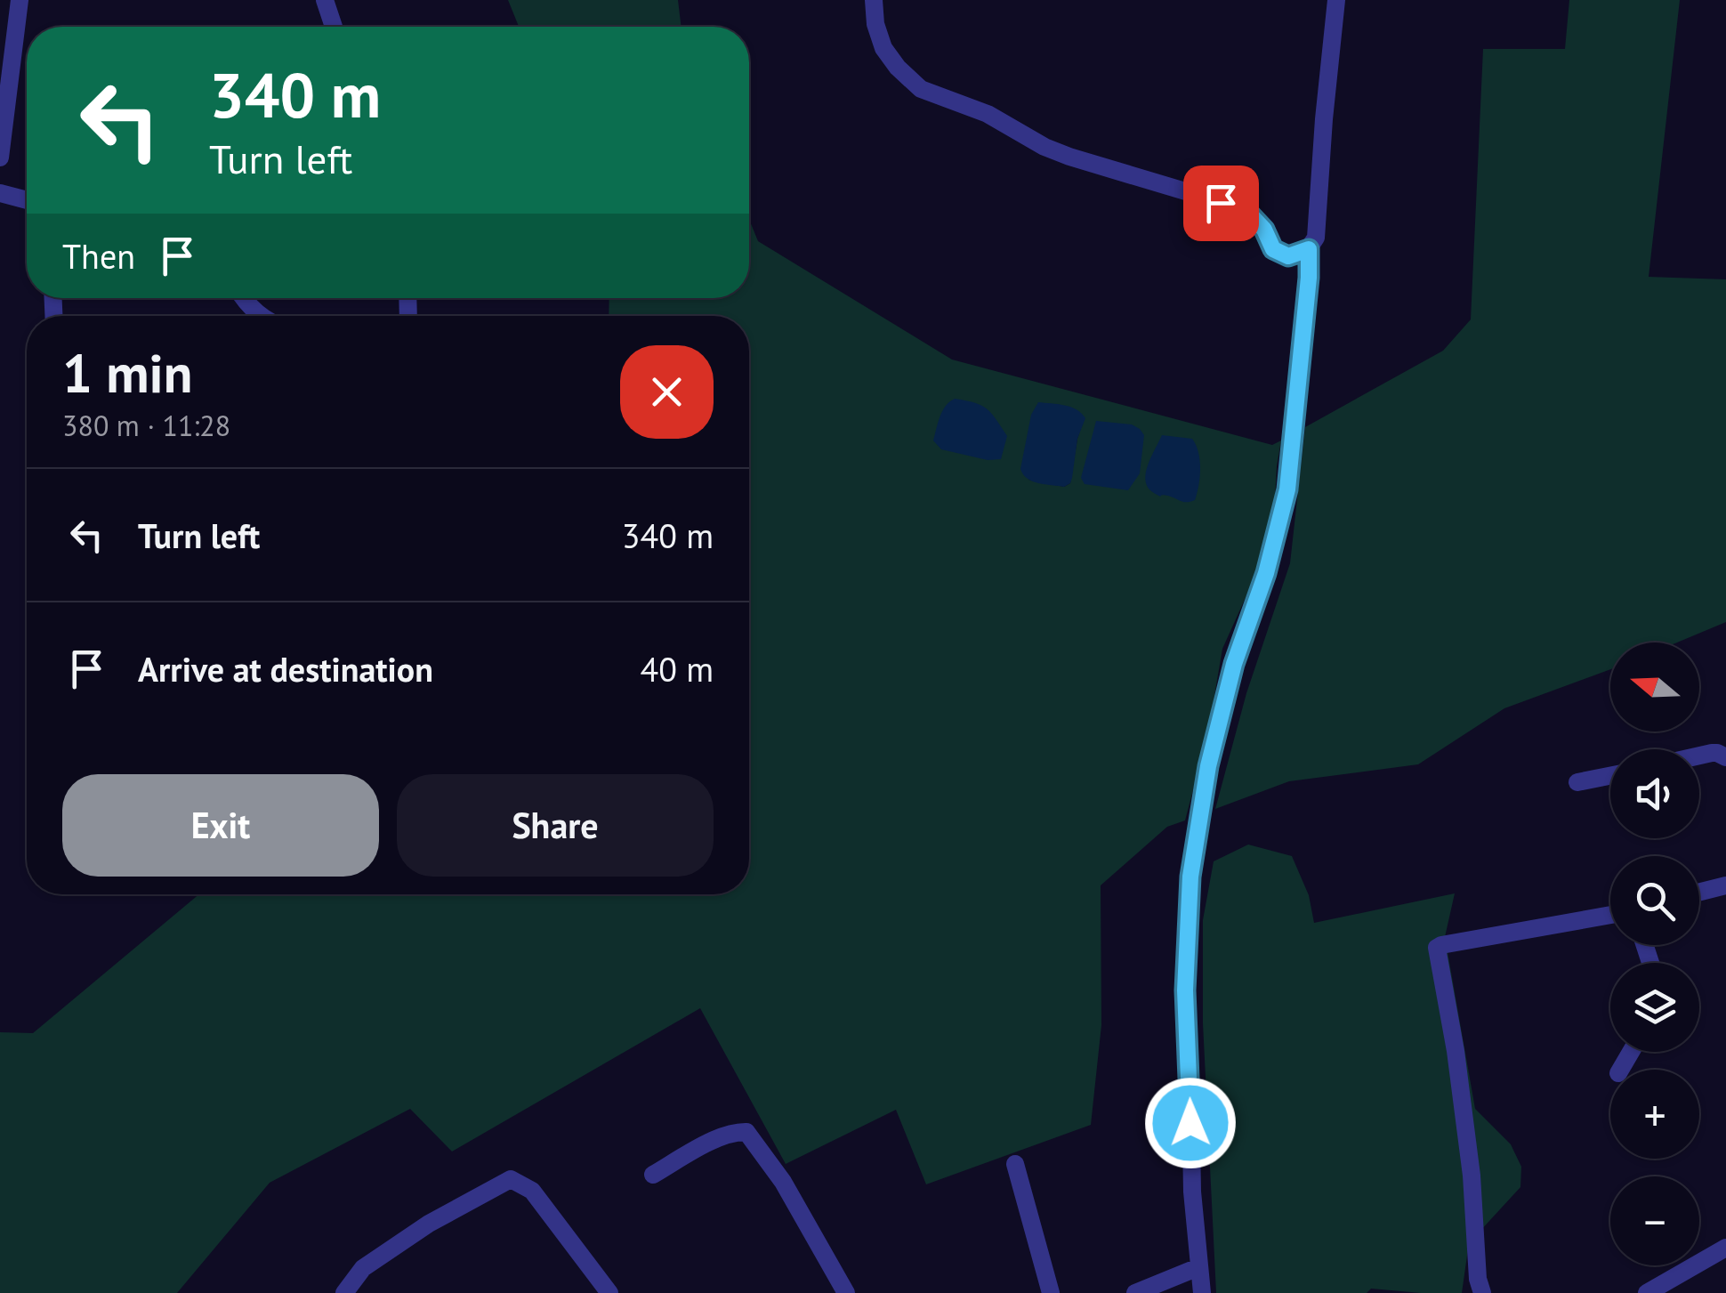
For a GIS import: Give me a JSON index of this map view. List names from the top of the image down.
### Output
{
  "north": "left",
  "page": {
    "turn": ["340 m", "Turn left"],
    "then": "Then",
    "heading": ["1 min", "380 m · 11:28"],
    "list": [
      {
        "name": "Turn left",
        "value": "340 m"
      },
      {
        "name": "Arrive at destination",
        "value": "40 m"
      }
    ],
    "map_buttons": ["+", "−"],
    "buttons": ["Exit", "Share"]
  }
}
